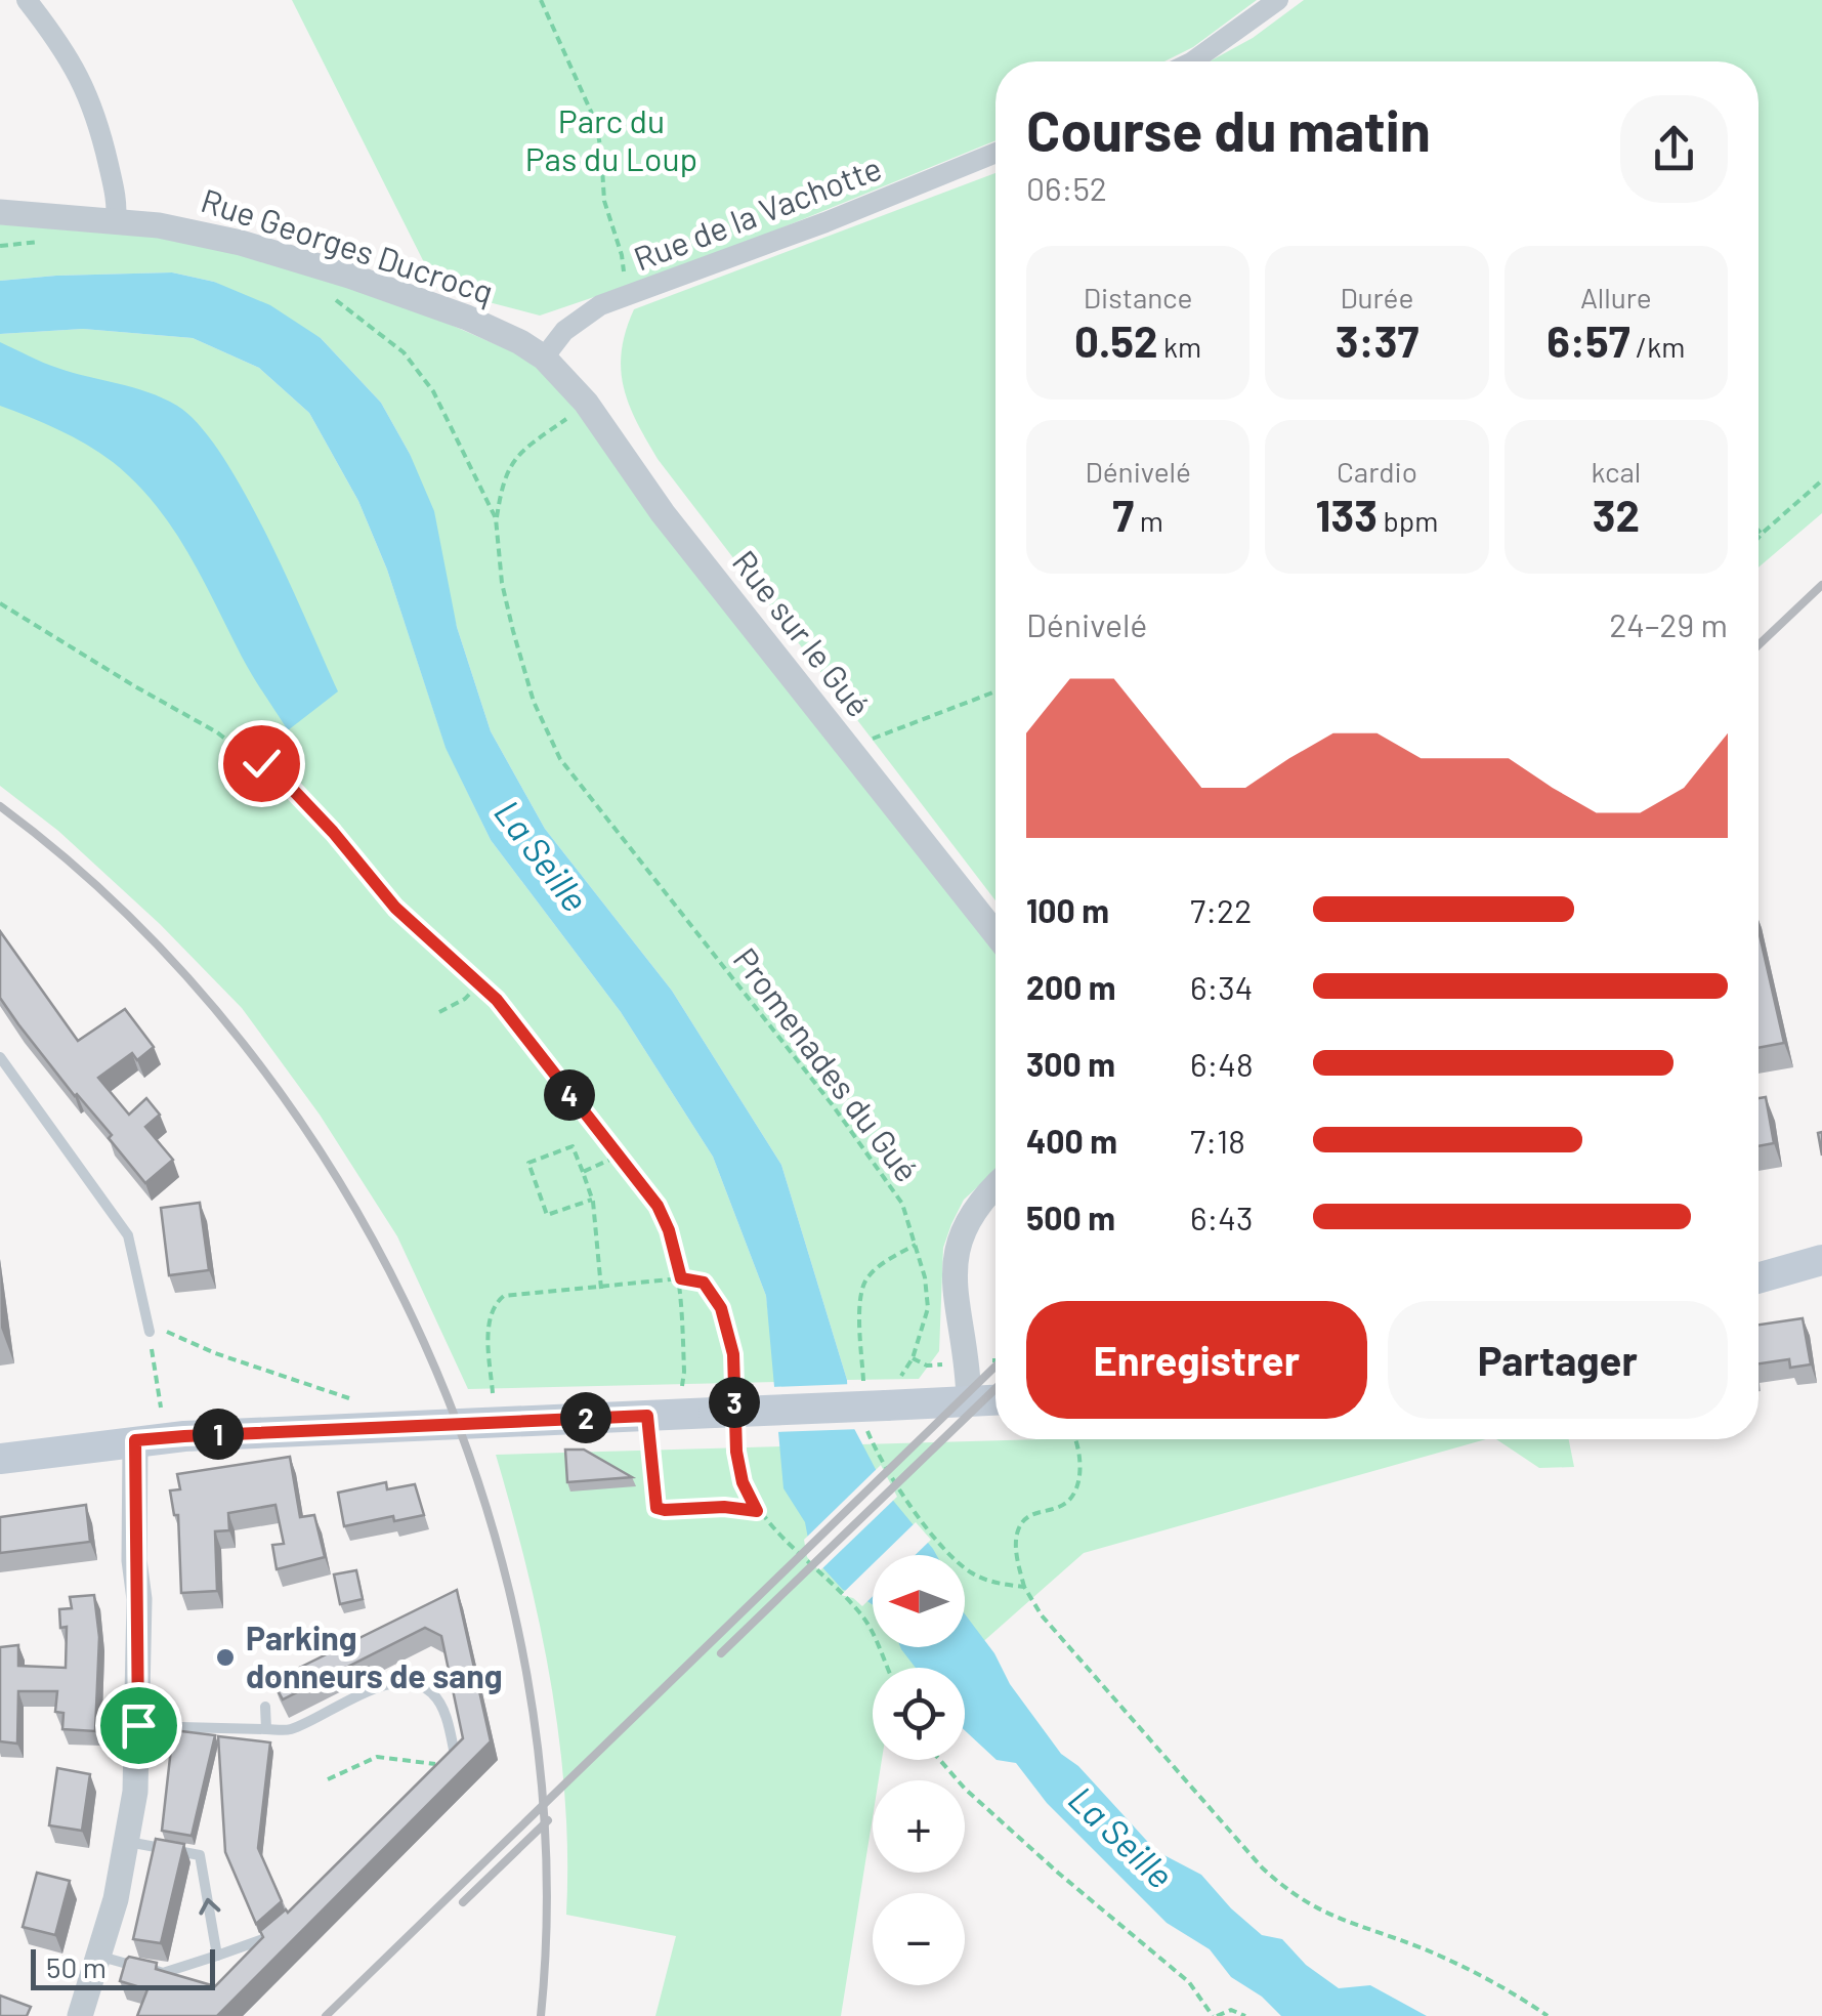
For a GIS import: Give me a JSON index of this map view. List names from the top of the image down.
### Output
{
  "streets": {
    "street": ["Rue de la Vachotte", "Rue Georges Ducrocq", "Rue sur le Gué"],
    "path": ["Promenades du Gué"]
  },
  "crossings": [
    ["Rue de la Vachotte", "Rue Georges Ducrocq"],
    ["Rue de la Vachotte", "Rue sur le Gué"],
    ["Rue Georges Ducrocq", "Rue sur le Gué"]
  ],
  "water": ["La Seille"],
  "parks": ["Parc du Pas du Loup"],
  "places": ["Parking donneurs de sang"],
  "scale_bar": "50 m",
  "north": "left",
  "page": {
    "heading": ["Course du matin", "06:52"],
    "stats": [
      ["Distance", "0.52 km"],
      ["Durée", "3:37"],
      ["Allure", "6:57 /km"],
      ["Dénivelé", "7 m"],
      ["Cardio", "133 bpm"],
      ["kcal", "32"]
    ],
    "chart": ["Dénivelé", "24–29 m"],
    "list": [
      {
        "name": "100 m",
        "note": "7:22"
      },
      {
        "name": "200 m",
        "note": "6:34"
      },
      {
        "name": "300 m",
        "note": "6:48"
      },
      {
        "name": "400 m",
        "note": "7:18"
      },
      {
        "name": "500 m",
        "note": "6:43"
      }
    ],
    "pins": [
      "4",
      "3",
      "2",
      "1"
    ],
    "buttons": ["Enregistrer", "Partager"],
    "map_buttons": ["+", "−"],
    "scale": "50 m"
  }
}
